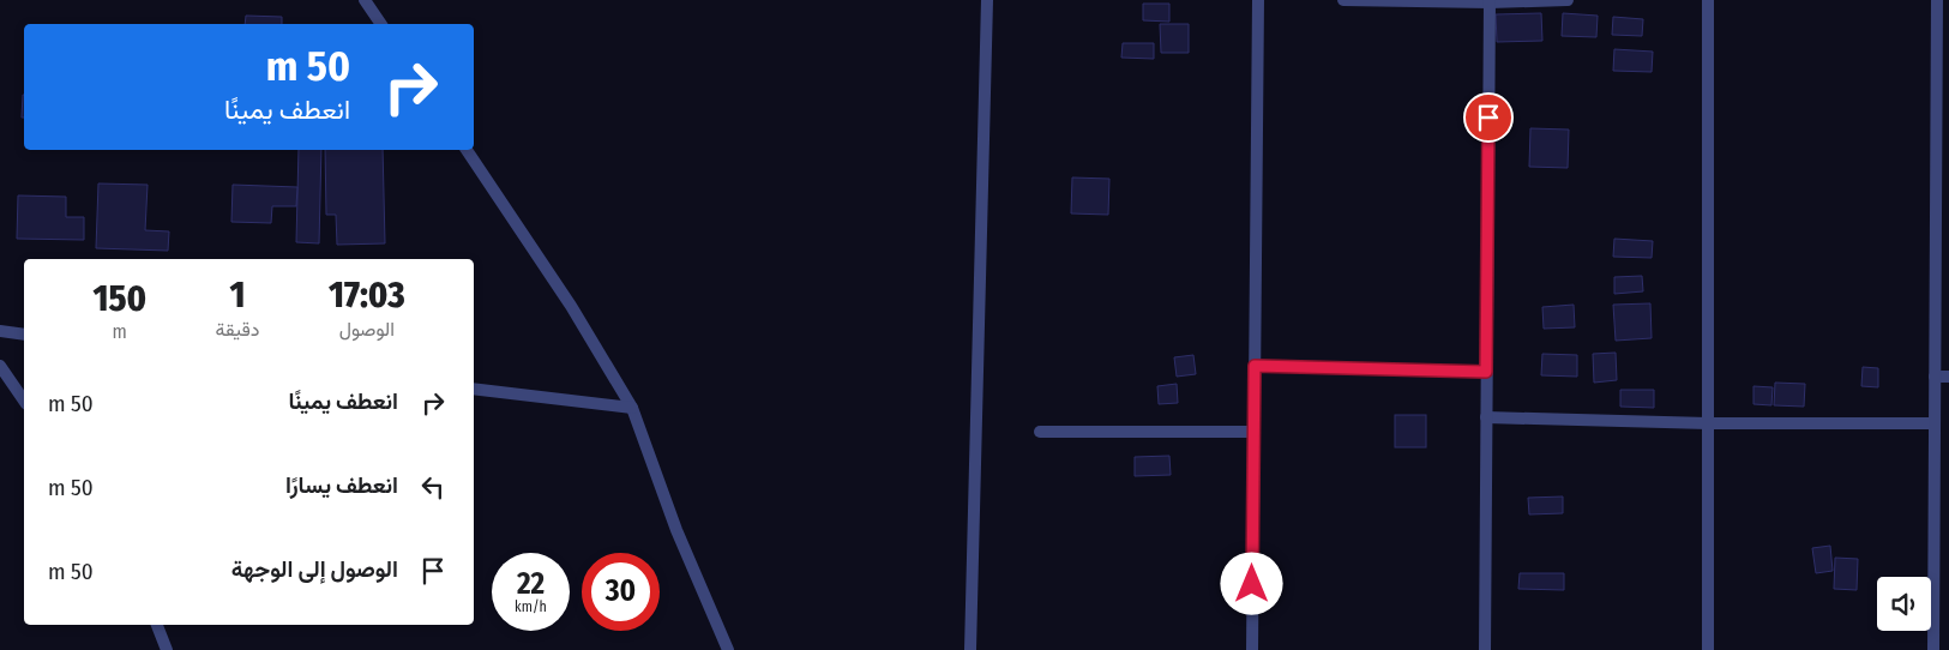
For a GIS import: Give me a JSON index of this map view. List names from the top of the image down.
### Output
{
  "page": {
    "turn": ["50 m", "انعطف يمينًا"],
    "eta": [
      "17:03",
      "الوصول",
      "1",
      "دقيقة",
      "150",
      "m"
    ],
    "list": [
      {
        "name": "انعطف يمينًا",
        "value": "50 m"
      },
      {
        "name": "انعطف يسارًا",
        "value": "50 m"
      },
      {
        "name": "الوصول إلى الوجهة",
        "value": "50 m"
      }
    ],
    "speed": "22 km/h",
    "limit": "30"
  }
}
